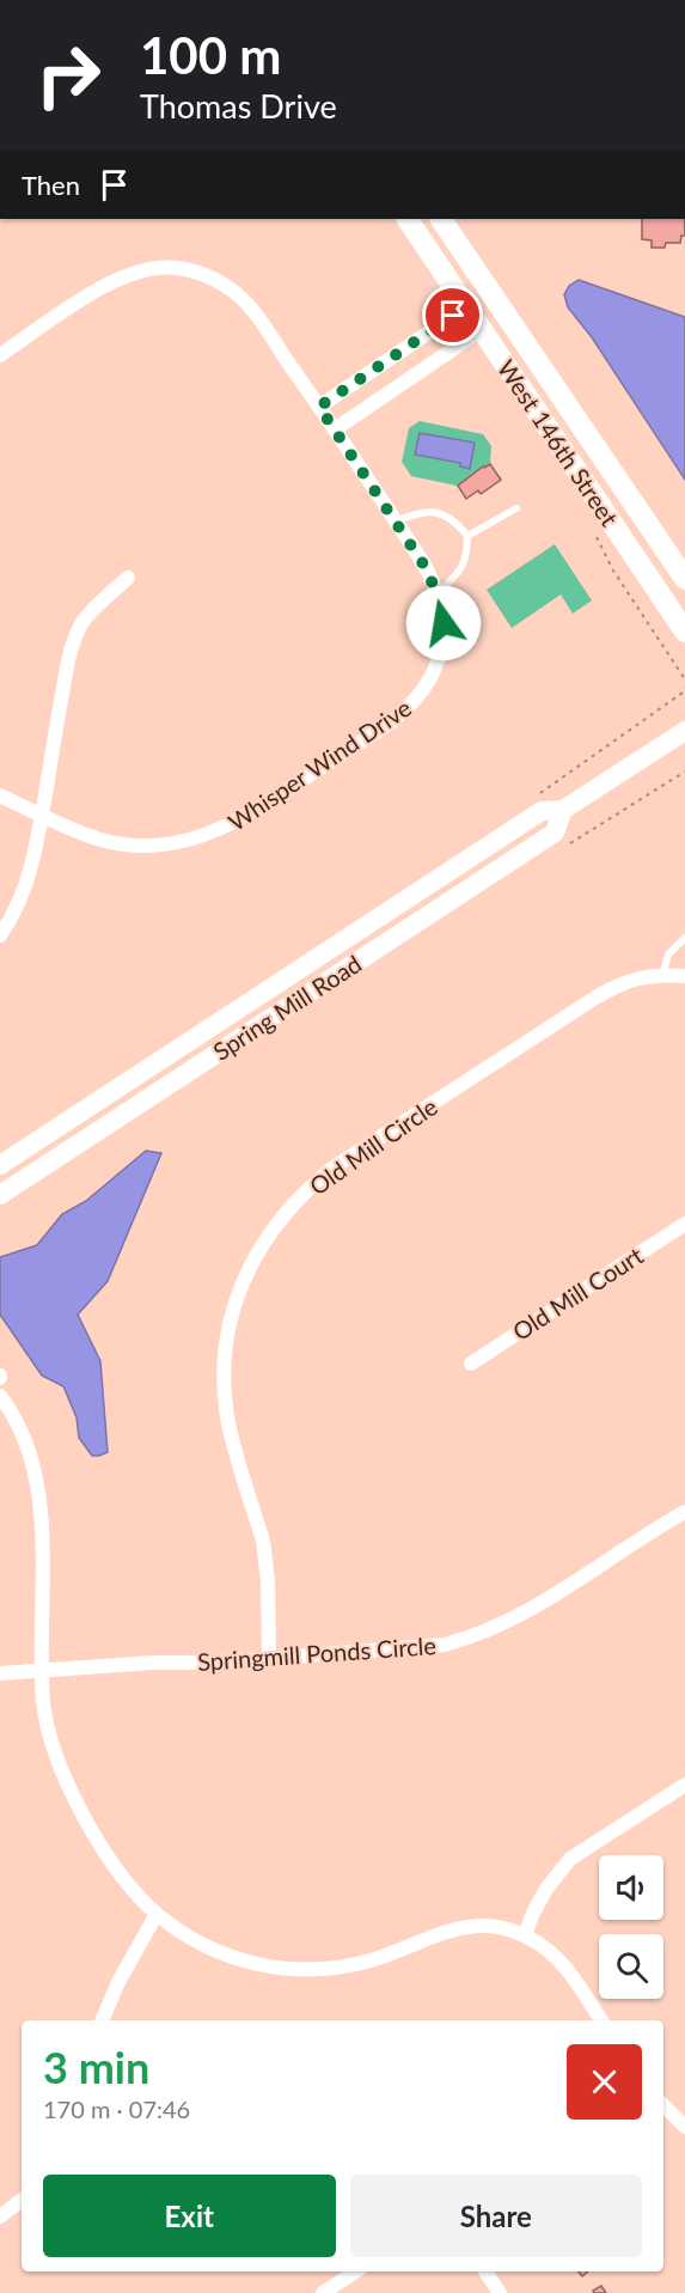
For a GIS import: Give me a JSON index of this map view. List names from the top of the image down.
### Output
{
  "streets": {
    "main road": ["West 146th Street"],
    "street": [
      "Whisper Wind Drive",
      "Spring Mill Road",
      "Old Mill Circle",
      "Old Mill Court",
      "Springmill Ponds Circle"
    ]
  },
  "crossings": [
    ["Old Mill Circle", "Springmill Ponds Circle"]
  ],
  "page": {
    "turn": ["100 m", "Thomas Drive"],
    "then": "Then",
    "heading": ["3 min", "170 m · 07:46"],
    "buttons": ["Exit", "Share"]
  }
}
